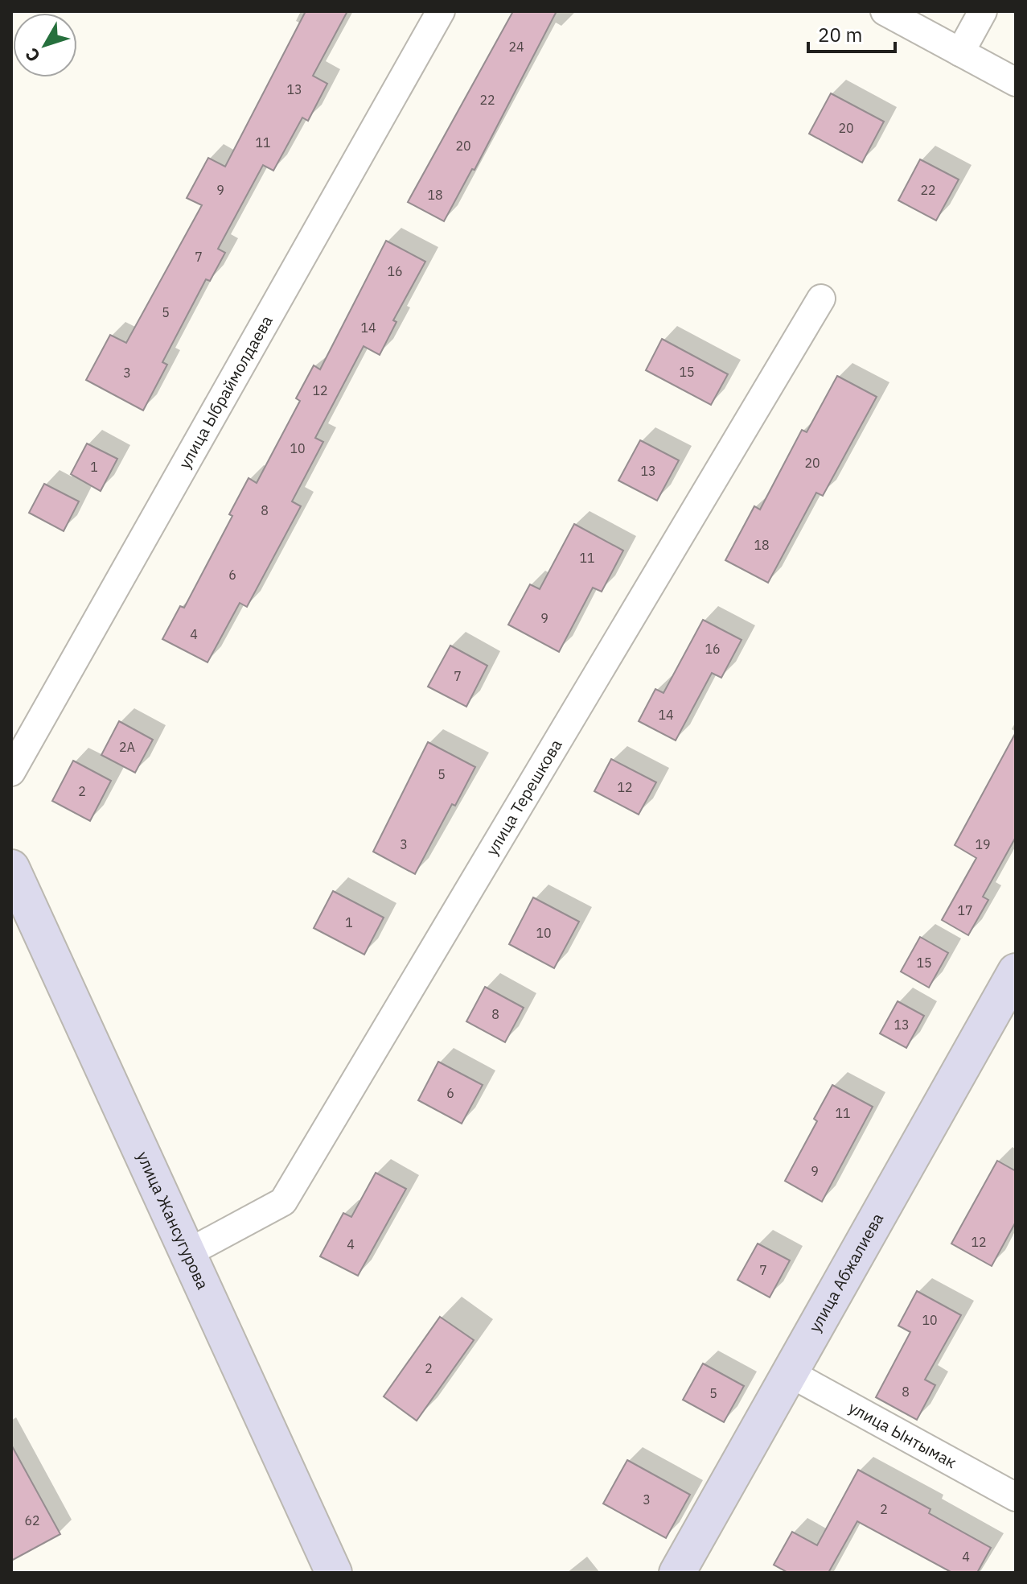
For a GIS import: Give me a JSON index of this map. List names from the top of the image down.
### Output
{
  "streets": {
    "main road": ["улица Жансугурова", "улица Абжалиева"],
    "street": ["улица Ыбраймолдаева", "улица Терешкова", "улица Ынтымак"]
  },
  "crossings": [
    ["улица Терешкова", "улица Жансугурова"],
    ["улица Абжалиева", "улица Ынтымак"]
  ],
  "house_numbers": [
    "24",
    "13",
    "22",
    "20",
    "11",
    "20",
    "9",
    "22",
    "18",
    "7",
    "16",
    "5",
    "14",
    "15",
    "3",
    "12",
    "10",
    "20",
    "1",
    "13",
    "8",
    "18",
    "11",
    "6",
    "9",
    "4",
    "16",
    "7",
    "14",
    "2А",
    "5",
    "12",
    "2",
    "3",
    "19",
    "17",
    "1",
    "10",
    "15",
    "8",
    "13",
    "6",
    "11",
    "9",
    "12",
    "4",
    "7",
    "10",
    "2",
    "8",
    "5",
    "3",
    "2",
    "62",
    "4"
  ],
  "scale_bar": "20 m",
  "north": "bottom left"
}
